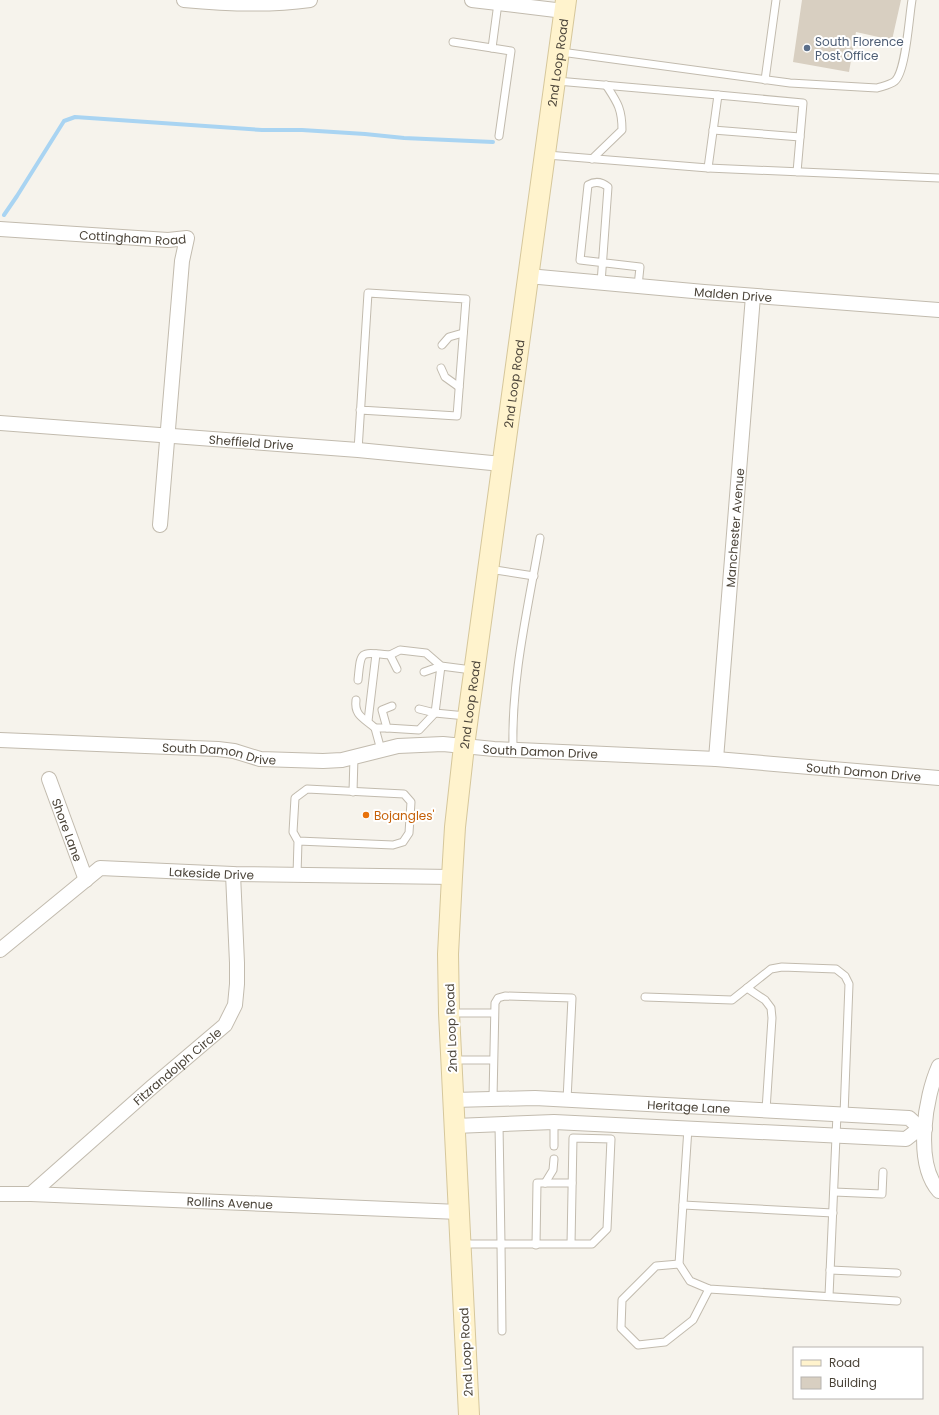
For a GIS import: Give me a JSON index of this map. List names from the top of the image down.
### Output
{
  "streets": {
    "main road": ["2nd Loop Road"],
    "street": [
      "Cottingham Road",
      "Malden Drive",
      "Sheffield Drive",
      "Manchester Avenue",
      "South Damon Drive",
      "Shore Lane",
      "Lakeside Drive",
      "Fitzrandolph Circle",
      "Heritage Lane",
      "Rollins Avenue"
    ]
  },
  "crossings": [
    ["2nd Loop Road", "Malden Drive"],
    ["2nd Loop Road", "Sheffield Drive"],
    ["2nd Loop Road", "South Damon Drive"],
    ["2nd Loop Road", "Lakeside Drive"],
    ["2nd Loop Road", "Heritage Lane"],
    ["2nd Loop Road", "Rollins Avenue"],
    ["Cottingham Road", "Sheffield Drive"],
    ["Malden Drive", "Manchester Avenue"],
    ["Manchester Avenue", "South Damon Drive"],
    ["Shore Lane", "Lakeside Drive"],
    ["Lakeside Drive", "Fitzrandolph Circle"],
    ["Fitzrandolph Circle", "Rollins Avenue"]
  ],
  "places": ["South Florence Post Office", "Bojangles'"],
  "legend": ["Road", "Building"]
}
